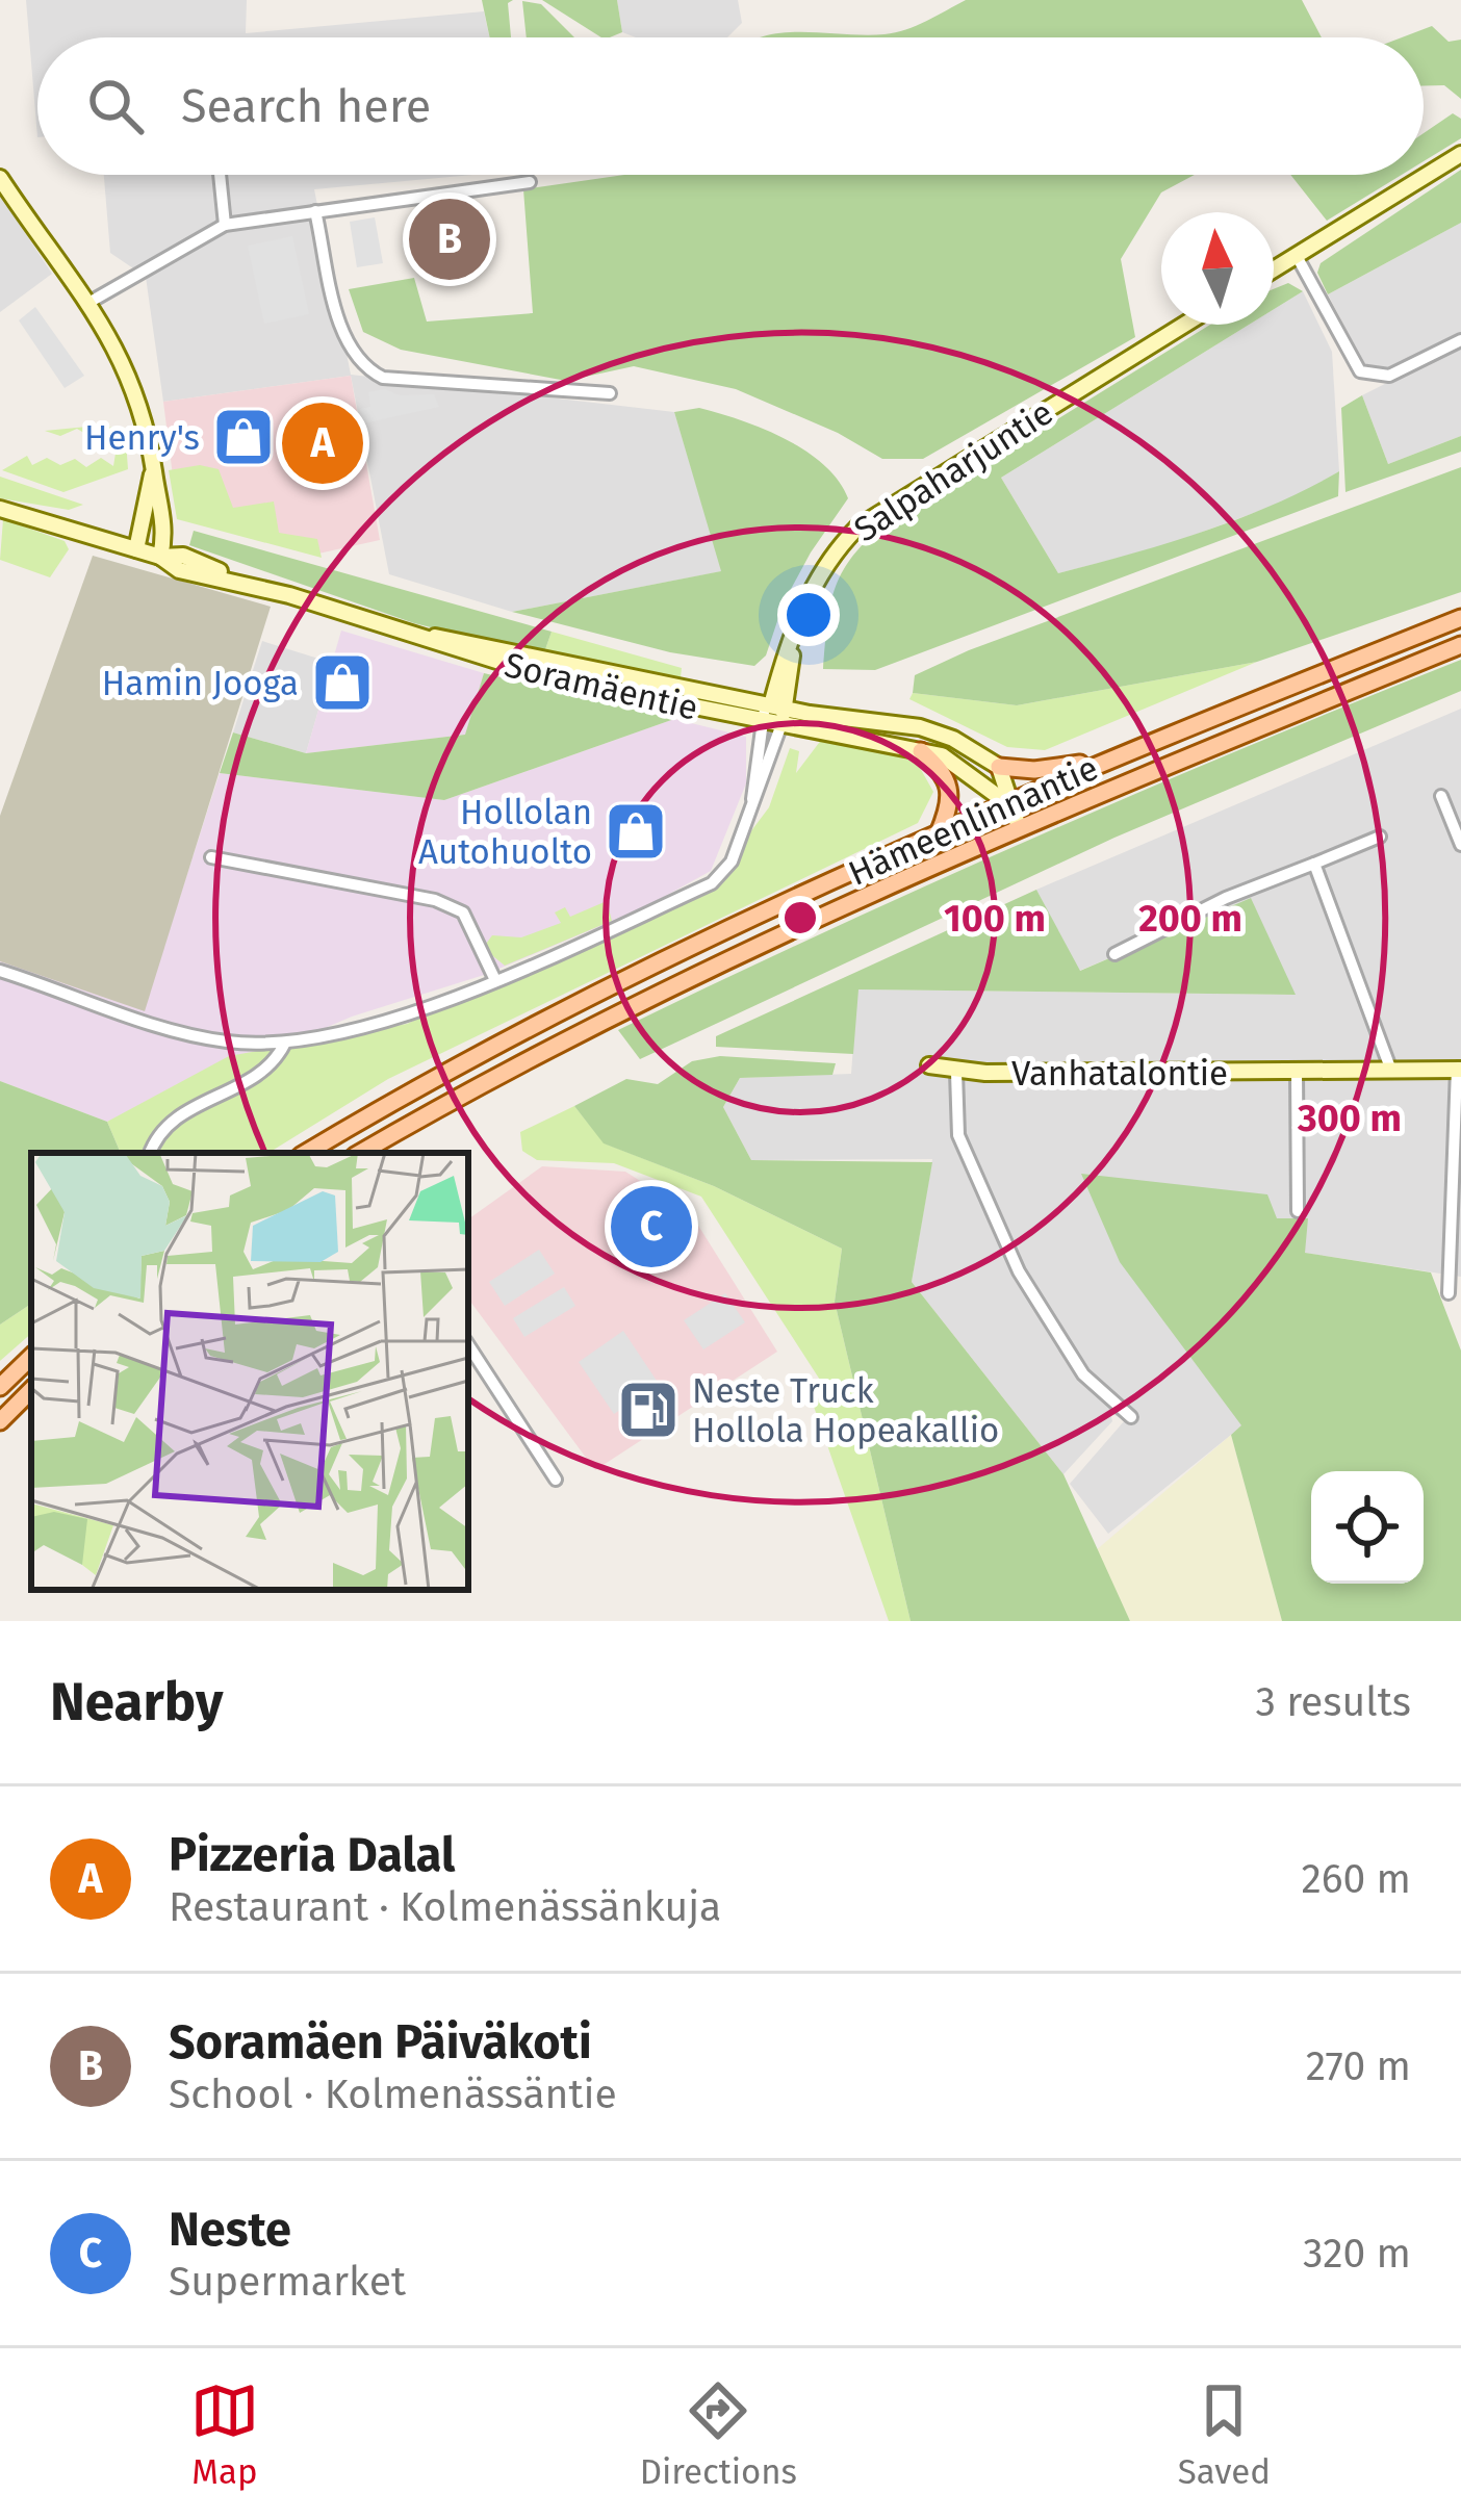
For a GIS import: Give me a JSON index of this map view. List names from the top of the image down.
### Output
{
  "streets": {
    "main road": ["Hämeenlinnantie"],
    "street": ["Salpaharjuntie", "Soramäentie", "Vanhatalontie"]
  },
  "crossings": [
    ["Salpaharjuntie", "Soramäentie"],
    ["Soramäentie", "Hämeenlinnantie"]
  ],
  "places": {
    "shop": ["Henry's", "Hamin Jooga", "Hollolan Autohuolto"],
    "fuel station": ["Neste Truck Hollola Hopeakallio"]
  },
  "north": "top",
  "page": {
    "search": "Search here",
    "pins": ["B", "A", "C"],
    "heading": ["Nearby", "3 results"],
    "list": [
      {
        "mark": "A",
        "name": "Pizzeria Dalal",
        "note": "Restaurant · Kolmenässänkuja",
        "value": "260 m"
      },
      {
        "mark": "B",
        "name": "Soramäen Päiväkoti",
        "note": "School · Kolmenässäntie",
        "value": "270 m"
      },
      {
        "mark": "C",
        "name": "Neste",
        "note": "Supermarket",
        "value": "320 m"
      }
    ],
    "nav": ["Map", "Directions", "Saved"]
  },
  "rings": ["100 m", "200 m", "300 m"]
}
